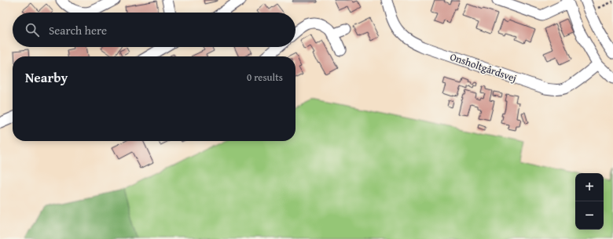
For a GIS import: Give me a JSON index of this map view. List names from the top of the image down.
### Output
{
  "streets": {
    "street": ["Onsholtgårdsvej"]
  },
  "page": {
    "search": "Search here",
    "heading": ["Nearby", "0 results"],
    "map_buttons": ["+", "−"]
  }
}
